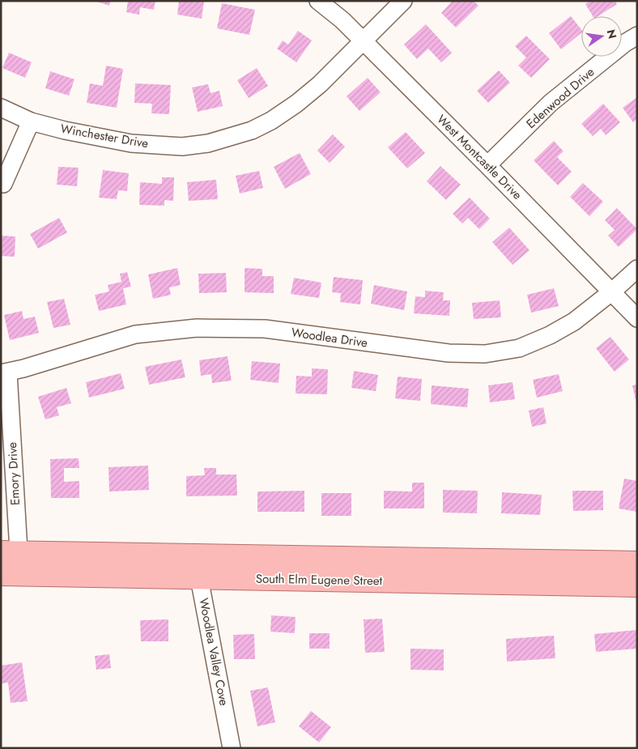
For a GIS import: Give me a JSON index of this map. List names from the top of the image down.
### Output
{
  "streets": {
    "main road": ["South Elm Eugene Street"],
    "street": [
      "Edenwood Drive",
      "Winchester Drive",
      "West Montcastle Drive",
      "Woodlea Drive",
      "Emory Drive",
      "Woodlea Valley Cove"
    ]
  },
  "crossings": [
    ["Edenwood Drive", "West Montcastle Drive"],
    ["Winchester Drive", "West Montcastle Drive"],
    ["West Montcastle Drive", "Woodlea Drive"],
    ["Woodlea Drive", "Emory Drive"],
    ["Emory Drive", "South Elm Eugene Street"],
    ["South Elm Eugene Street", "Woodlea Valley Cove"]
  ],
  "north": "right"
}
